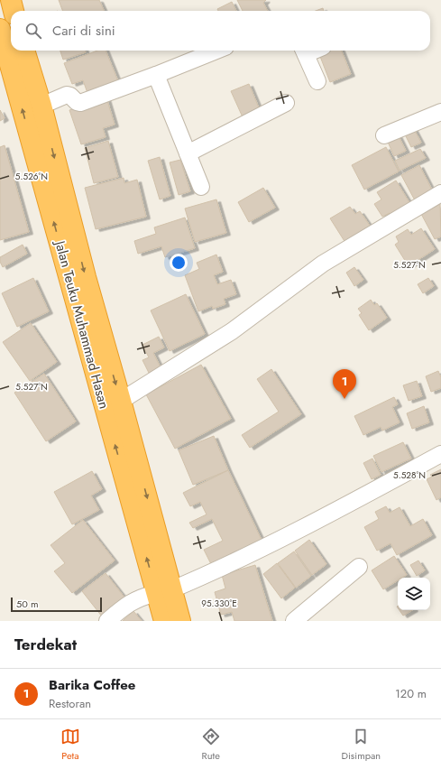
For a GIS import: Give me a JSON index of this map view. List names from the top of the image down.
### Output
{
  "streets": {
    "highway": ["Jalan Teuku Muhammad Hasan"]
  },
  "scale_bar": "50 m",
  "page": {
    "search": "Cari di sini",
    "pins": "1",
    "scale": "50 m",
    "heading": "Terdekat",
    "list": [
      {
        "mark": "1",
        "name": "Barika Coffee",
        "note": "Restoran",
        "value": "120 m"
      }
    ],
    "nav": ["Peta", "Rute", "Disimpan"]
  },
  "coordinates": [
    "5.526°N",
    "5.527°N",
    "5.528°N",
    "95.330°E"
  ]
}
